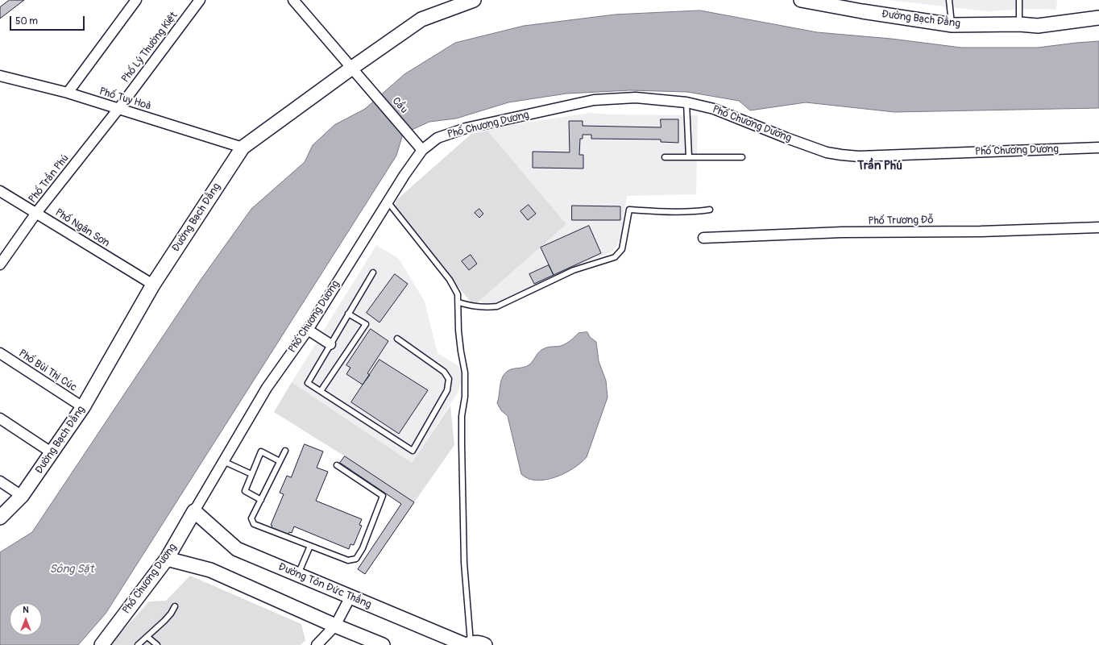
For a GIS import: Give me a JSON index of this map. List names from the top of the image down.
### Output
{
  "streets": {
    "main road": ["Đường Bạch Đằng", "Phố Chương Dương", "Đường Tôn Đức Thắng"],
    "street": [
      "Phố Lý Thường Kiệt",
      "Phố Tuy Hoà",
      "Cầu",
      "Phố Trần Phú",
      "Phố Trương Đỗ",
      "Phố Ngân Sơn",
      "Phố Bùi Thị Cúc"
    ]
  },
  "crossings": [
    ["Đường Bạch Đằng", "Phố Tuy Hoà"],
    ["Đường Bạch Đằng", "Cầu"],
    ["Đường Bạch Đằng", "Phố Ngân Sơn"],
    ["Đường Bạch Đằng", "Phố Bùi Thị Cúc"],
    ["Phố Lý Thường Kiệt", "Phố Tuy Hoà"],
    ["Phố Lý Thường Kiệt", "Phố Trần Phú"],
    ["Phố Tuy Hoà", "Phố Trần Phú"],
    ["Cầu", "Phố Chương Dương"],
    ["Phố Chương Dương", "Đường Tôn Đức Thắng"],
    ["Phố Trần Phú", "Phố Ngân Sơn"]
  ],
  "districts": ["Trần Phú"],
  "water": ["Sông Sặt"],
  "scale_bar": "50 m",
  "north": "top"
}
